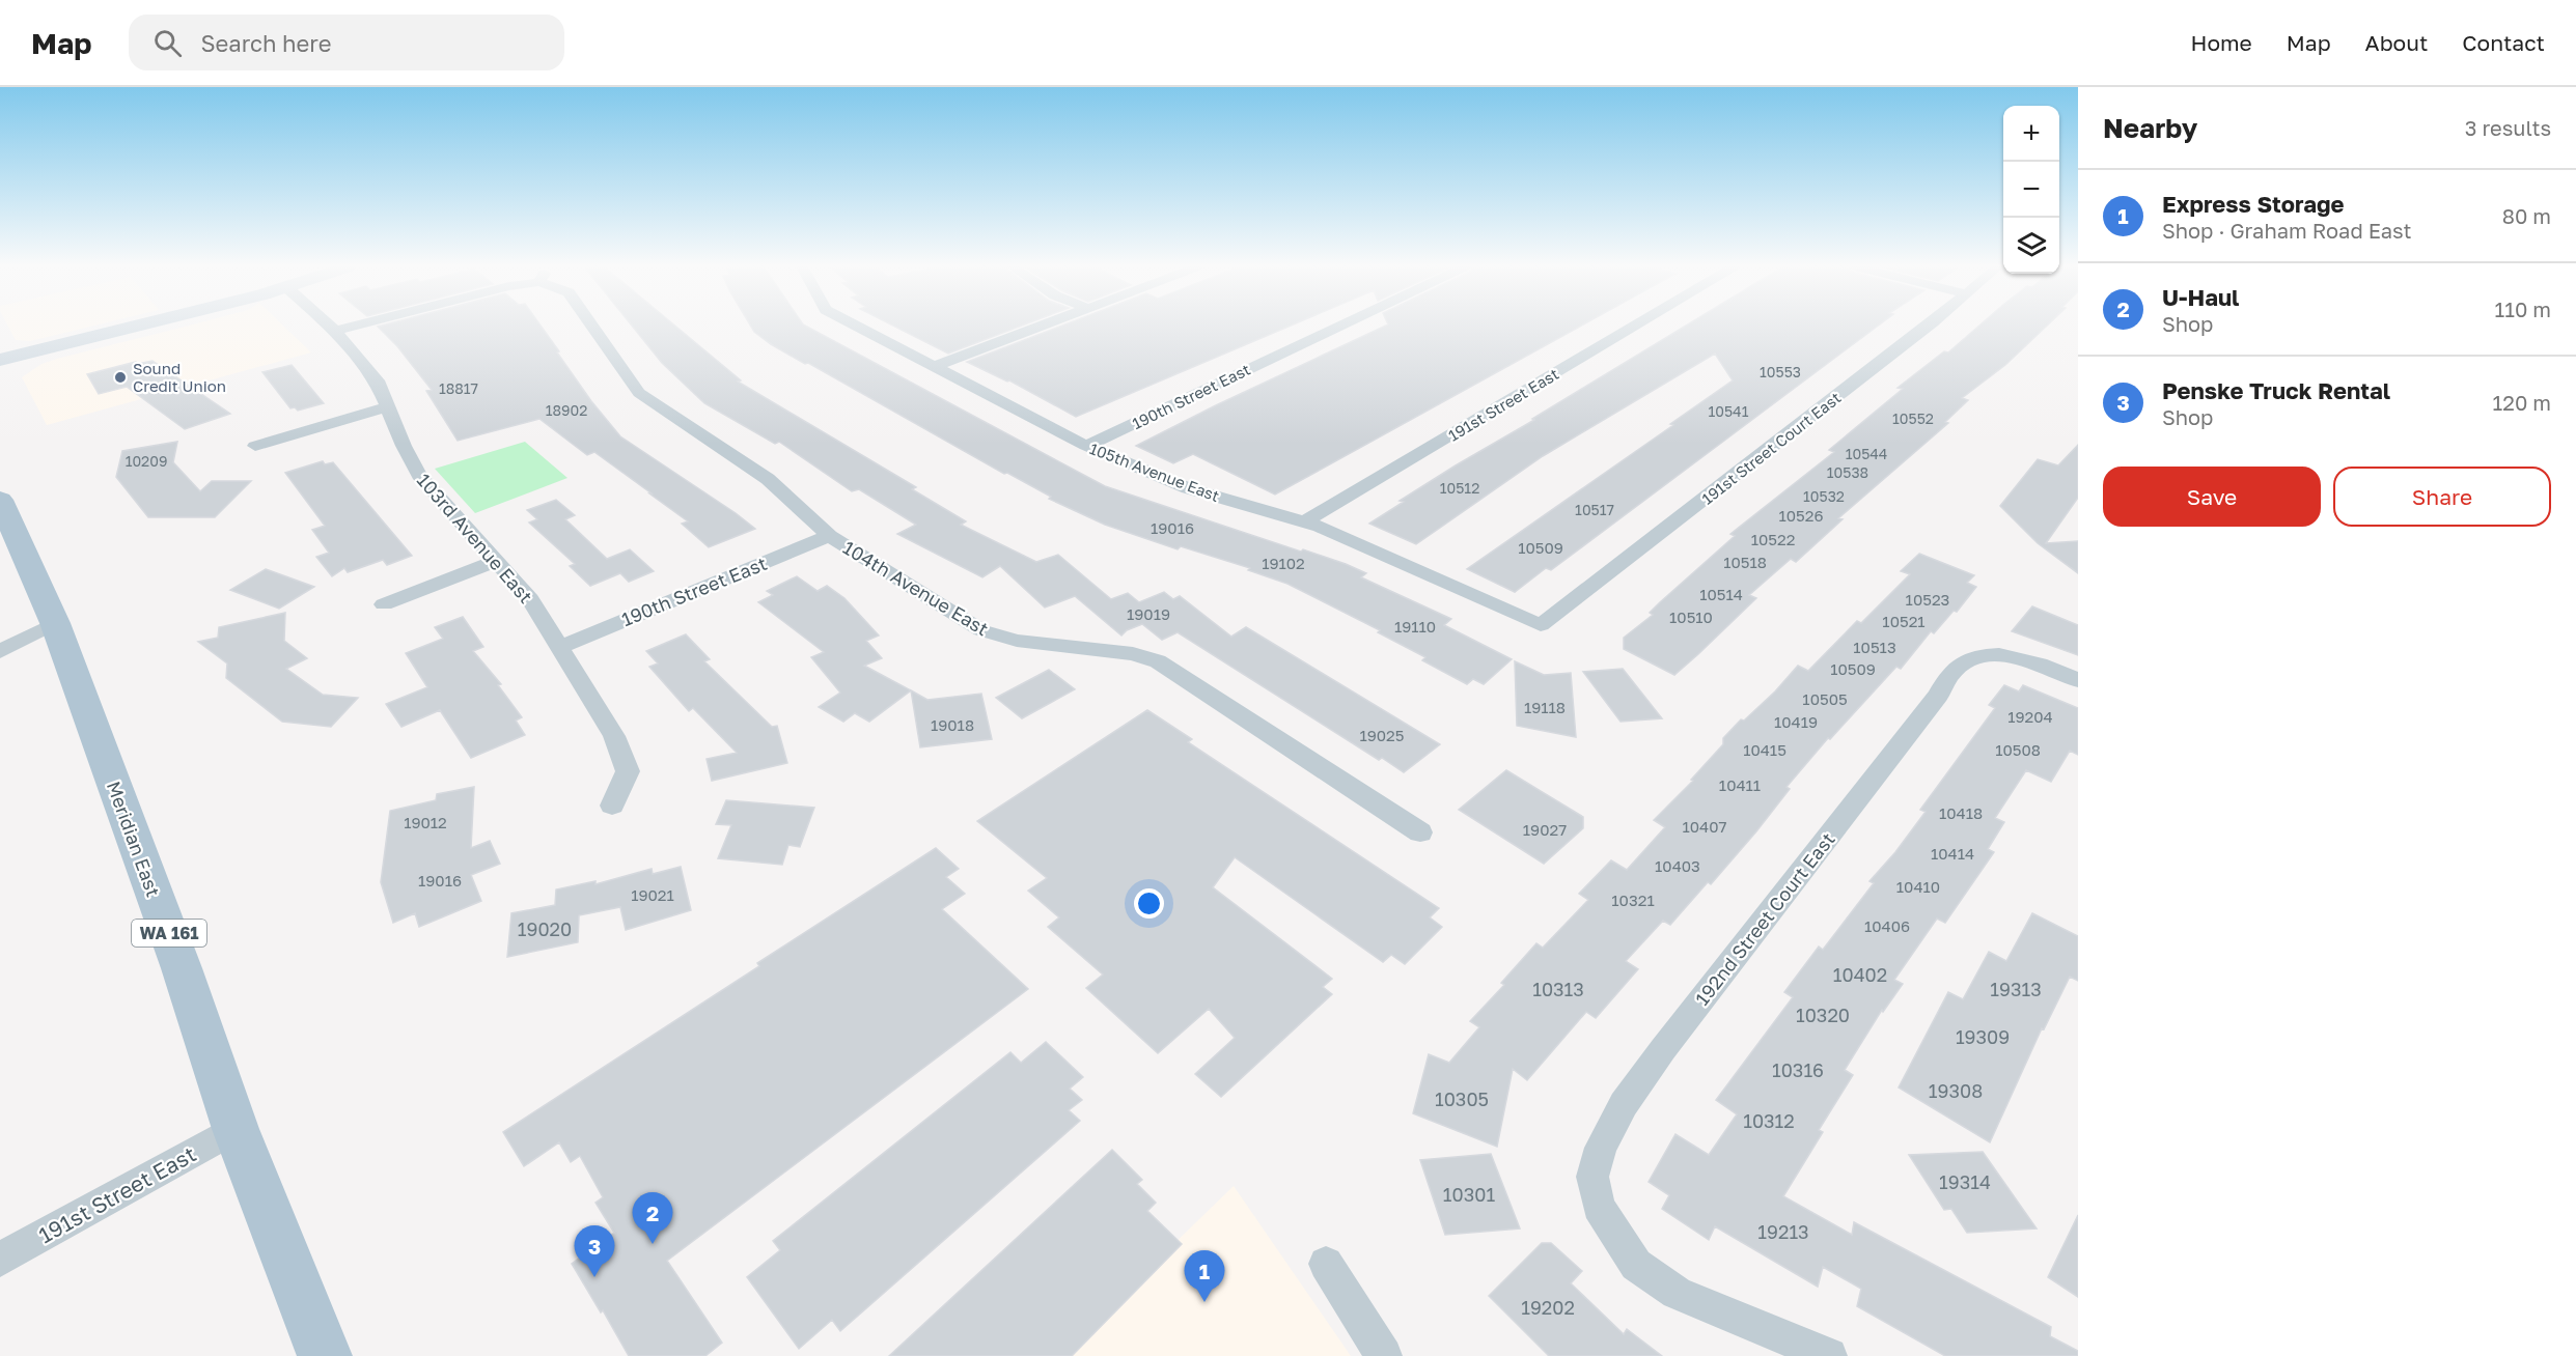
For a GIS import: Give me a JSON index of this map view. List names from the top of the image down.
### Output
{
  "streets": {
    "main road": ["Meridian East", "WA 161"],
    "street": [
      "190th Street East",
      "191st Street East",
      "191st Street Court East",
      "105th Avenue East",
      "103rd Avenue East",
      "104th Avenue East",
      "192nd Street Court East"
    ]
  },
  "crossings": [
    ["190th Street East", "105th Avenue East"],
    ["190th Street East", "103rd Avenue East"],
    ["190th Street East", "104th Avenue East"],
    ["191st Street East", "105th Avenue East"],
    ["191st Street East", "Meridian East"],
    ["191st Street Court East", "105th Avenue East"],
    ["103rd Avenue East", "104th Avenue East"]
  ],
  "places": ["Sound Credit Union"],
  "house_numbers": [
    "10553",
    "18817",
    "18902",
    "10541",
    "10552",
    "10544",
    "10209",
    "10538",
    "10512",
    "10532",
    "10517",
    "10526",
    "19016",
    "10522",
    "10509",
    "10518",
    "19102",
    "10514",
    "10523",
    "19019",
    "10510",
    "10521",
    "19110",
    "10513",
    "10509",
    "10505",
    "19118",
    "19204",
    "10419",
    "19018",
    "19025",
    "10415",
    "10508",
    "10411",
    "10418",
    "19012",
    "10407",
    "19027",
    "10414",
    "10403",
    "19016",
    "10410",
    "19021",
    "10321",
    "10406",
    "19020",
    "10402",
    "10313",
    "19313",
    "10320",
    "19309",
    "10316",
    "19308",
    "10305",
    "10312",
    "19314",
    "10301",
    "19213",
    "19202"
  ],
  "page": {
    "header": "Map",
    "search": "Search here",
    "nav": [
      "Home",
      "Map",
      "About",
      "Contact"
    ],
    "heading": ["Nearby", "3 results"],
    "map_buttons": ["+", "−"],
    "list": [
      {
        "mark": "1",
        "name": "Express Storage",
        "note": "Shop · Graham Road East",
        "value": "80 m"
      },
      {
        "mark": "2",
        "name": "U-Haul",
        "note": "Shop",
        "value": "110 m"
      },
      {
        "mark": "3",
        "name": "Penske Truck Rental",
        "note": "Shop",
        "value": "120 m"
      }
    ],
    "buttons": ["Save", "Share"],
    "pins": ["2", "3", "1"]
  }
}
